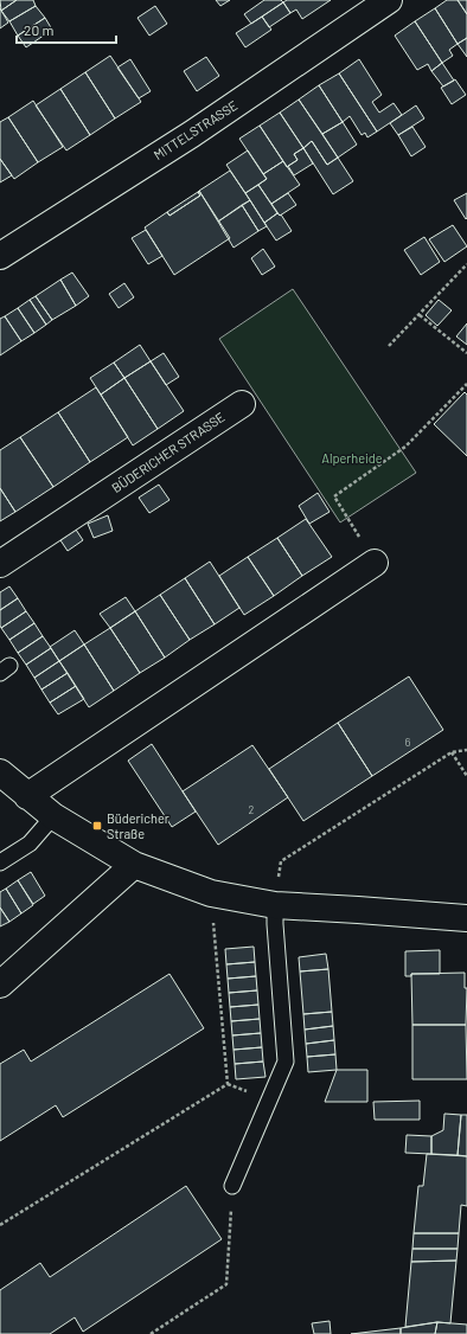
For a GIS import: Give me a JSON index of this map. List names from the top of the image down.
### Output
{
  "streets": {
    "street": ["MITTELSTRASSE", "BÜDERICHER STRASSE"]
  },
  "parks": ["Alperheide"],
  "places": {
    "transit": ["Büdericher Straße"]
  },
  "house_numbers": ["6", "2"],
  "scale_bar": "20 m"
}
